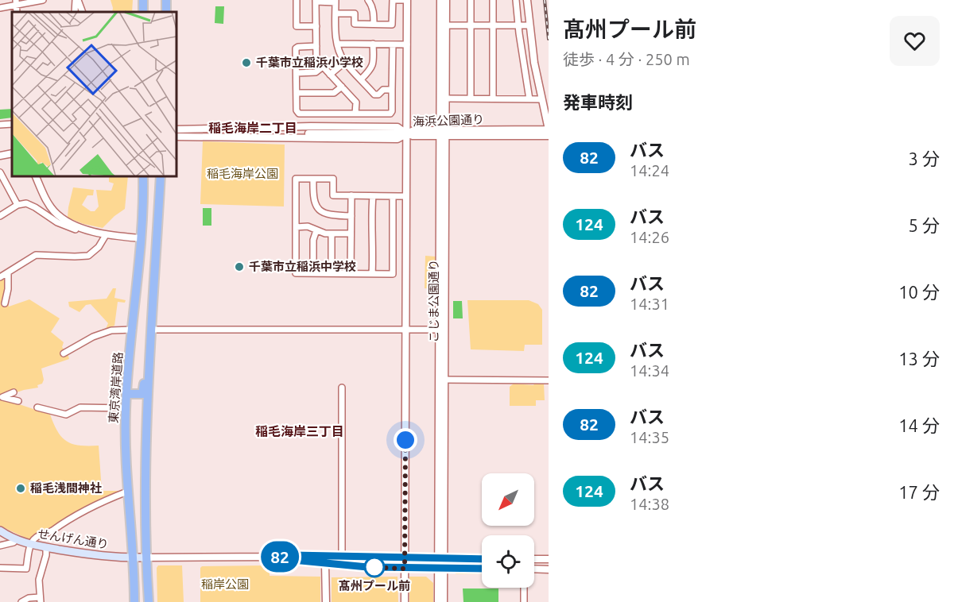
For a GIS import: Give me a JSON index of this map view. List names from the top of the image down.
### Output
{
  "streets": {
    "highway": ["東京湾岸道路"],
    "main road": ["せんげん通り"],
    "street": ["海浜公園通り", "こじま公園通り"]
  },
  "crossings": [
    ["海浜公園通り", "こじま公園通り"],
    ["東京湾岸道路", "せんげん通り"]
  ],
  "districts": ["稲毛海岸二丁目", "稲毛海岸三丁目"],
  "parks": ["稲毛海岸公園", "稲岸公園"],
  "places": [
    "千葉市立稲浜小学校",
    "千葉市立稲浜中学校",
    "稲毛浅間神社",
    "髙州プール前"
  ],
  "lines": ["bus line 82"],
  "north": "bottom left",
  "page": {
    "on_map": "82",
    "heading": [
      ["髙州プール前", "徒歩 · 4 分 · 250 m"],
      "発車時刻"
    ],
    "list": [
      {
        "mark": "82",
        "name": "バス",
        "note": "14:24",
        "value": "3 分"
      },
      {
        "mark": "124",
        "name": "バス",
        "note": "14:26",
        "value": "5 分"
      },
      {
        "mark": "82",
        "name": "バス",
        "note": "14:31",
        "value": "10 分"
      },
      {
        "mark": "124",
        "name": "バス",
        "note": "14:34",
        "value": "13 分"
      },
      {
        "mark": "82",
        "name": "バス",
        "note": "14:35",
        "value": "14 分"
      },
      {
        "mark": "124",
        "name": "バス",
        "note": "14:38",
        "value": "17 分"
      }
    ]
  }
}
